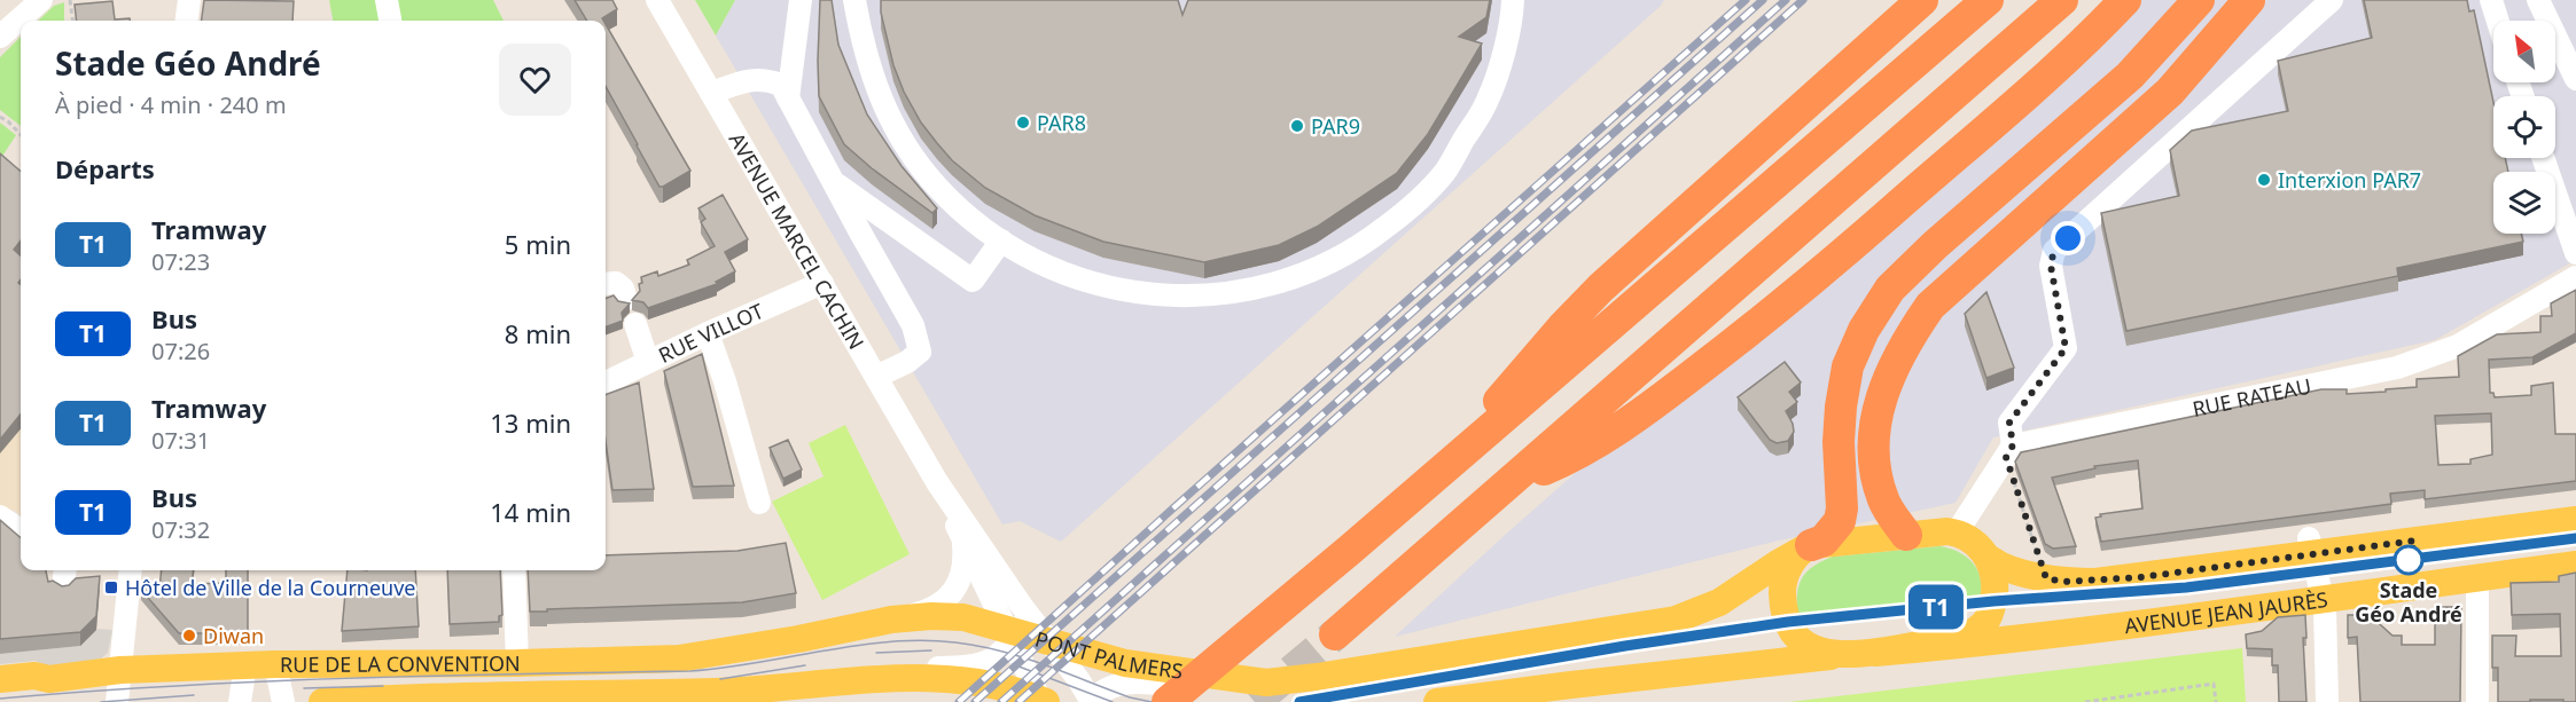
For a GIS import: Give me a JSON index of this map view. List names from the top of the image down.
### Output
{
  "streets": {
    "main road": ["AVENUE JEAN JAURÈS", "PONT PALMERS", "RUE DE LA CONVENTION"],
    "street": ["AVENUE MARCEL CACHIN", "RUE VILLOT", "RUE RATEAU"]
  },
  "crossings": [
    ["AVENUE MARCEL CACHIN", "RUE VILLOT"],
    ["AVENUE MARCEL CACHIN", "PONT PALMERS"],
    ["AVENUE MARCEL CACHIN", "RUE DE LA CONVENTION"],
    ["PONT PALMERS", "RUE DE LA CONVENTION"]
  ],
  "places": {
    "other": [
      "PAR8",
      "PAR9",
      "Interxion PAR7",
      "Stade Géo André",
      "Diwan"
    ],
    "transit": ["Hôtel de Ville de la Courneuve"]
  },
  "lines": ["tram line T1"],
  "north": "top left",
  "page": {
    "on_map": "T1",
    "heading": [
      ["Stade Géo André", "À pied · 4 min · 240 m"],
      "Départs"
    ],
    "list": [
      {
        "mark": "T1",
        "name": "Tramway",
        "note": "07:23",
        "value": "5 min"
      },
      {
        "mark": "T1",
        "name": "Bus",
        "note": "07:26",
        "value": "8 min"
      },
      {
        "mark": "T1",
        "name": "Tramway",
        "note": "07:31",
        "value": "13 min"
      },
      {
        "mark": "T1",
        "name": "Bus",
        "note": "07:32",
        "value": "14 min"
      }
    ]
  }
}
